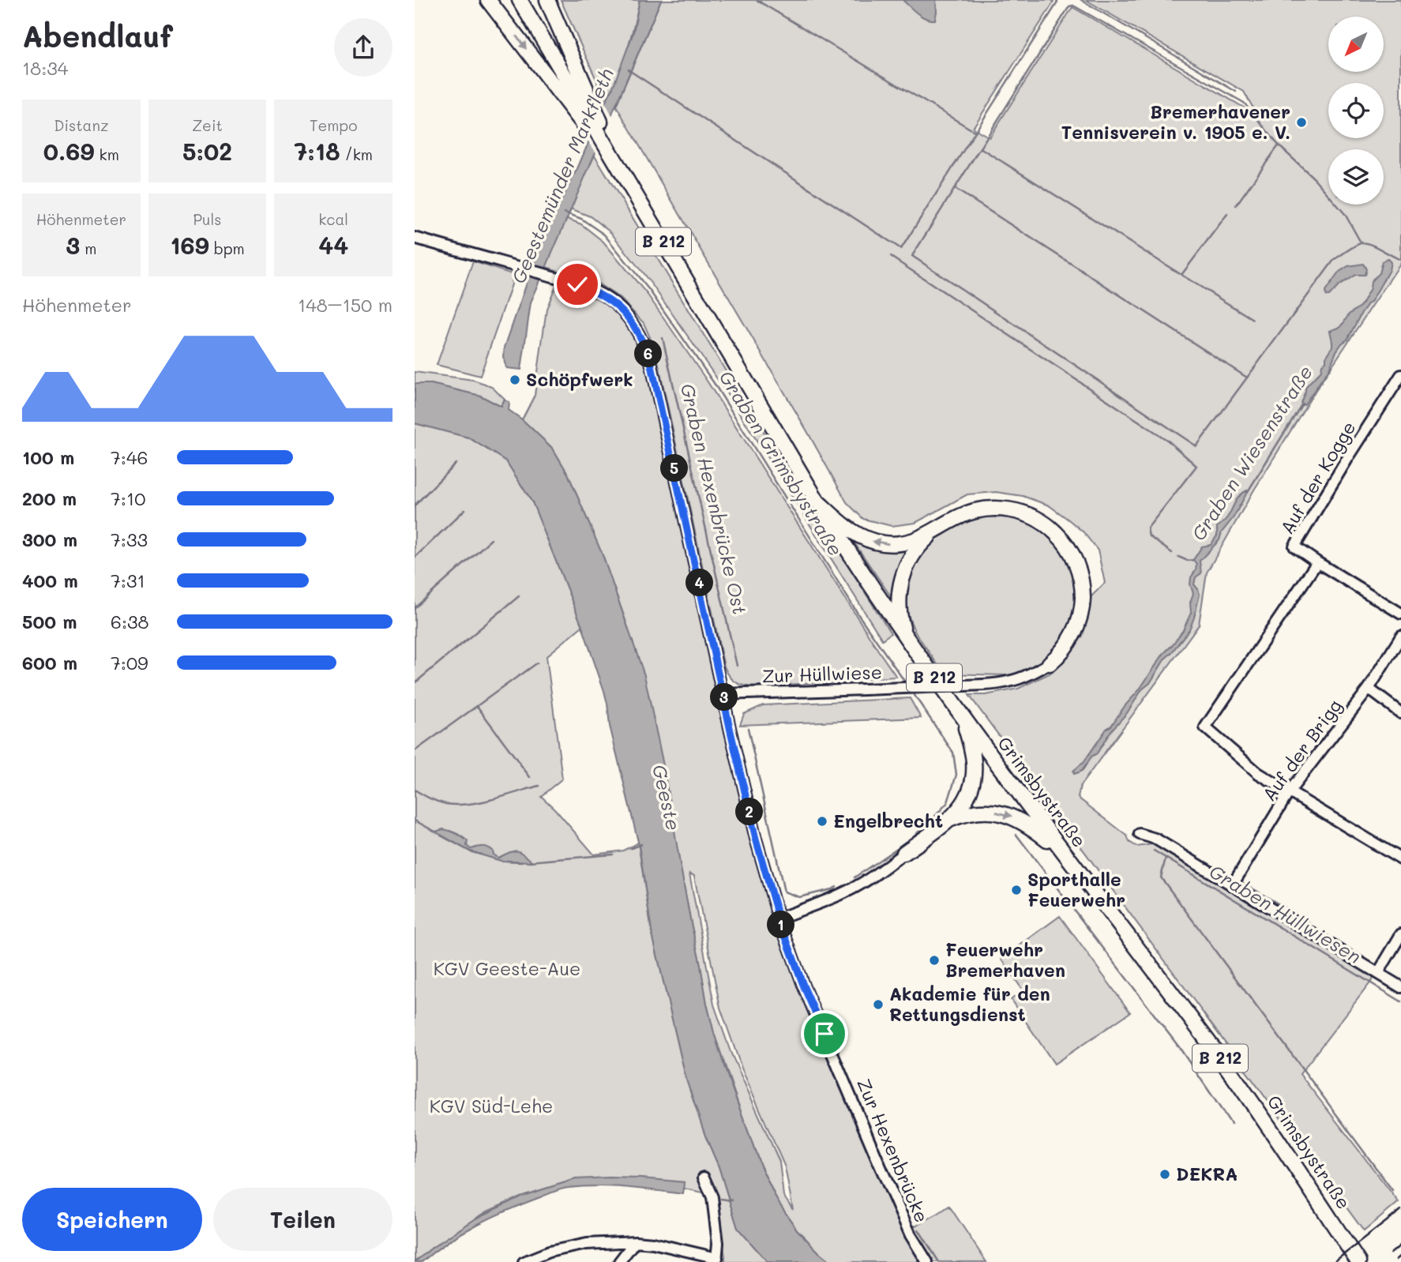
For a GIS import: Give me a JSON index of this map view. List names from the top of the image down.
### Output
{
  "streets": {
    "highway": ["B 212", "Grimsbystraße"],
    "street": [
      "Auf der Kogge",
      "Zur Hüllwiese",
      "Auf der Brigg",
      "Zur Hexenbrücke"
    ]
  },
  "crossings": [
    ["B 212", "Grimsbystraße"],
    ["Zur Hüllwiese", "Zur Hexenbrücke"]
  ],
  "water": [
    "Geestemünder Markfleth",
    "Graben Wiesenstraße",
    "Graben Grimsbystraße",
    "Graben Hexenbrücke Ost",
    "Geeste",
    "Graben Hüllwiesen"
  ],
  "parks": ["KGV Geeste-Aue", "KGV Süd-Lehe"],
  "places": [
    "Bremerhavener Tennisverein v. 1905 e. V.",
    "Schöpfwerk",
    "Engelbrecht",
    "Sporthalle Feuerwehr",
    "Feuerwehr Bremerhaven",
    "Akademie für den Rettungsdienst",
    "DEKRA"
  ],
  "north": "bottom left",
  "page": {
    "heading": ["Abendlauf", "18:34"],
    "stats": [
      ["Distanz", "0.69 km"],
      ["Zeit", "5:02"],
      ["Tempo", "7:18 /km"],
      ["Höhenmeter", "3 m"],
      ["Puls", "169 bpm"],
      ["kcal", "44"]
    ],
    "chart": ["Höhenmeter", "148–150 m"],
    "pins": [
      "6",
      "5",
      "4",
      "3",
      "2",
      "1"
    ],
    "list": [
      {
        "name": "100 m",
        "note": "7:46"
      },
      {
        "name": "200 m",
        "note": "7:10"
      },
      {
        "name": "300 m",
        "note": "7:33"
      },
      {
        "name": "400 m",
        "note": "7:31"
      },
      {
        "name": "500 m",
        "note": "6:38"
      },
      {
        "name": "600 m",
        "note": "7:09"
      }
    ],
    "buttons": ["Speichern", "Teilen"]
  }
}
